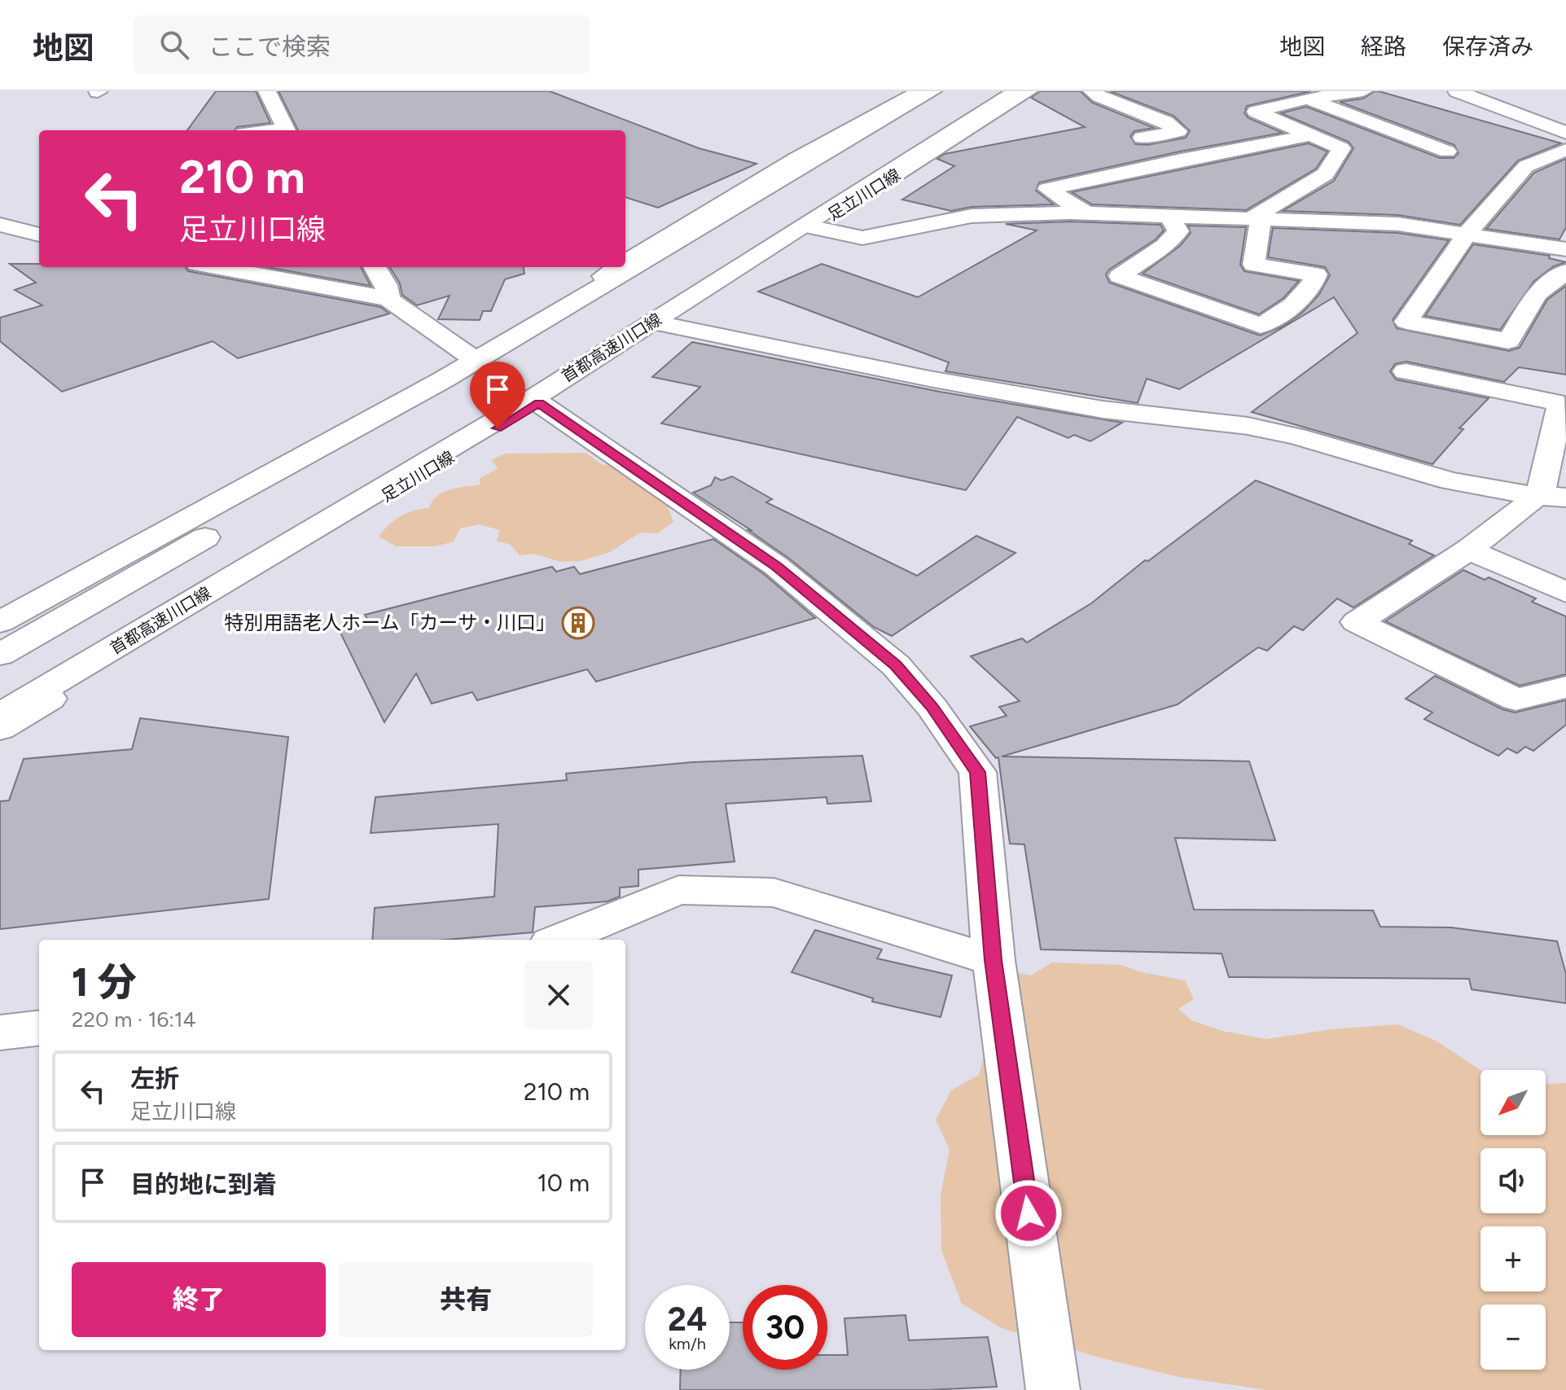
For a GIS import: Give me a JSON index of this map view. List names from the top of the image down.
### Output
{
  "streets": {
    "main road": ["足立川口線", "首都高速川口線"]
  },
  "places": {
    "building": ["特別用語老人ホーム「カーサ・川口」"]
  },
  "north": "bottom left",
  "page": {
    "header": "地図",
    "search": "ここで検索",
    "nav": ["地図", "経路", "保存済み"],
    "turn": ["210 m", "足立川口線"],
    "heading": ["1 分", "220 m · 16:14"],
    "list": [
      {
        "name": "左折",
        "note": "足立川口線",
        "value": "210 m"
      },
      {
        "name": "目的地に到着",
        "value": "10 m"
      }
    ],
    "map_buttons": ["+", "−"],
    "buttons": ["終了", "共有"],
    "speed": "24 km/h",
    "limit": "30"
  }
}
